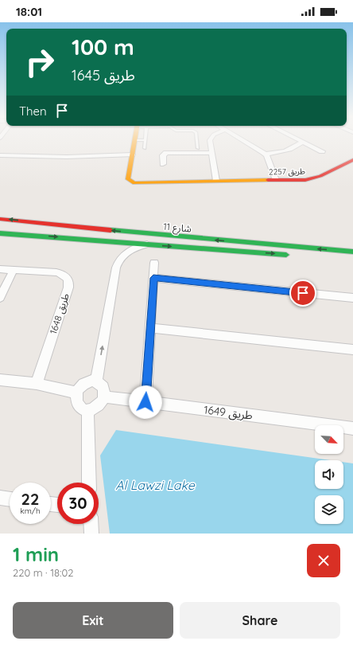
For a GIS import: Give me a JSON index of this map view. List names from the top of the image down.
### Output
{
  "streets": {
    "street": [
      "طريق 2257",
      "شارع 11",
      "طريق 1648",
      "طريق 1649"
    ]
  },
  "water": ["Al Lawzi Lake"],
  "north": "bottom right",
  "page": {
    "status": "18:01",
    "turn": ["100 m", "طريق 1645"],
    "then": "Then",
    "speed": "22 km/h",
    "limit": "30",
    "heading": ["1 min", "220 m · 18:02"],
    "buttons": ["Exit", "Share"]
  }
}
